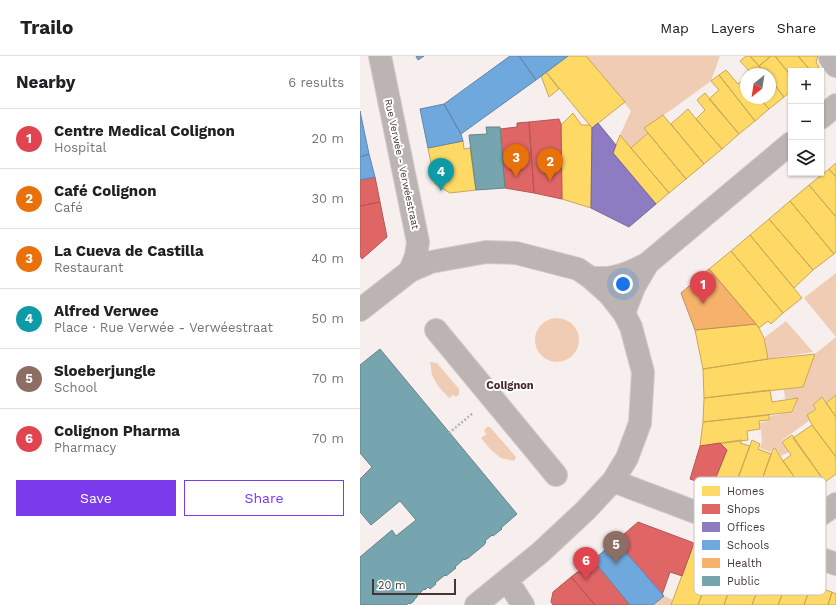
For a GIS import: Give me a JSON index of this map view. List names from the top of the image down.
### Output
{
  "streets": {
    "street": ["Rue Verwée - Verwéestraat"]
  },
  "districts": ["Colignon"],
  "legend": [
    "Homes",
    "Shops",
    "Offices",
    "Schools",
    "Health",
    "Public"
  ],
  "scale_bar": "20 m",
  "north": "bottom left",
  "page": {
    "header": "Trailo",
    "nav": ["Map", "Layers", "Share"],
    "heading": ["Nearby", "6 results"],
    "map_buttons": ["+", "−"],
    "list": [
      {
        "mark": "1",
        "name": "Centre Medical Colignon",
        "note": "Hospital",
        "value": "20 m"
      },
      {
        "mark": "2",
        "name": "Café Colignon",
        "note": "Café",
        "value": "30 m"
      },
      {
        "mark": "3",
        "name": "La Cueva de Castilla",
        "note": "Restaurant",
        "value": "40 m"
      },
      {
        "mark": "4",
        "name": "Alfred Verwee",
        "note": "Place · Rue Verwée - Verwéestraat",
        "value": "50 m"
      },
      {
        "mark": "5",
        "name": "Sloeberjungle",
        "note": "School",
        "value": "70 m"
      },
      {
        "mark": "6",
        "name": "Colignon Pharma",
        "note": "Pharmacy",
        "value": "70 m"
      }
    ],
    "pins": [
      "3",
      "2",
      "4",
      "1",
      "5",
      "6"
    ],
    "buttons": ["Save", "Share"],
    "scale": "20 m"
  }
}
